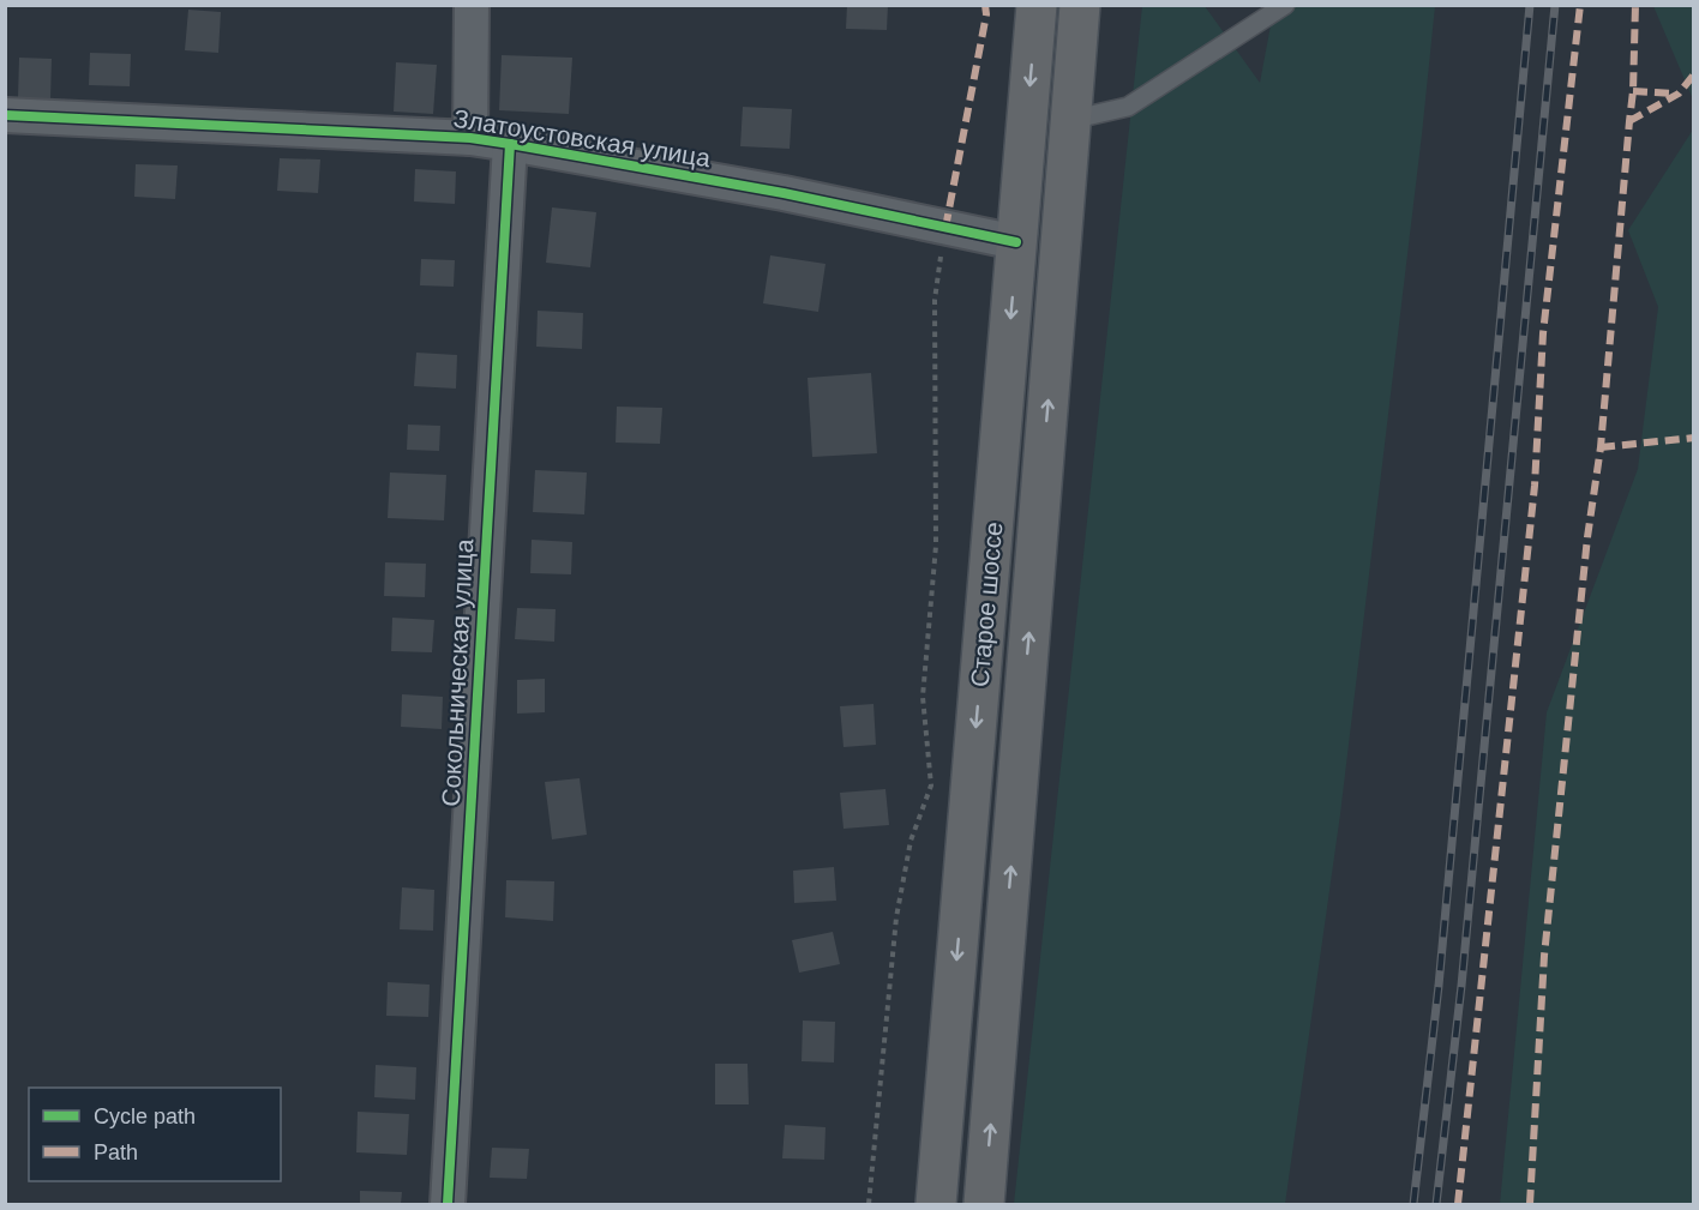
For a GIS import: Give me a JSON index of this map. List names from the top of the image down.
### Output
{
  "streets": {
    "highway": ["Старое шоссе"],
    "street": ["Златоустовская улица", "Сокольническая улица"]
  },
  "crossings": [
    ["Златоустовская улица", "Старое шоссе"],
    ["Златоустовская улица", "Сокольническая улица"]
  ],
  "legend": ["Cycle path", "Path"]
}
